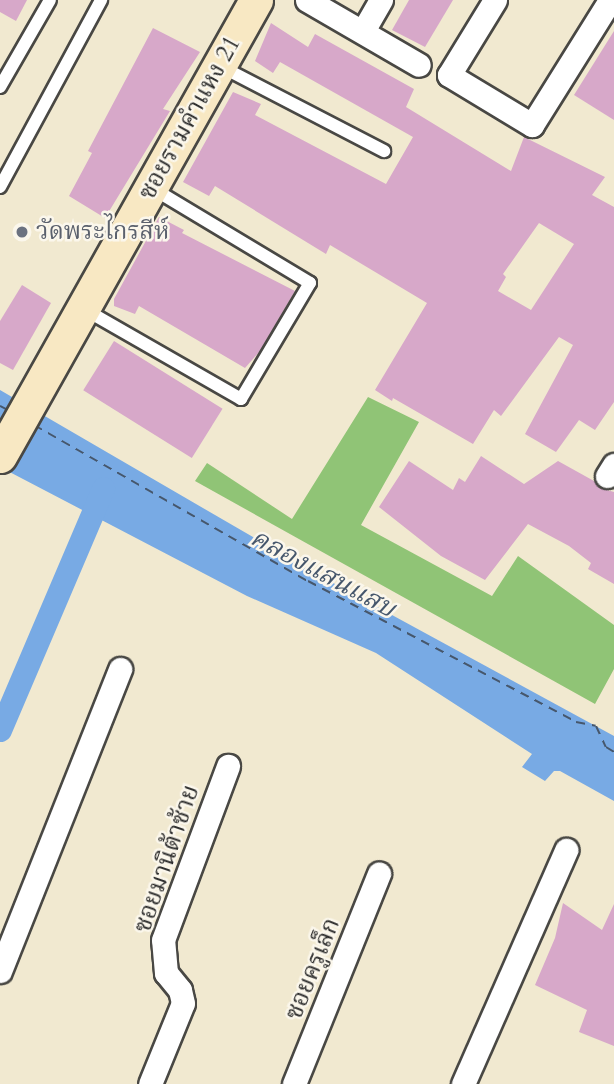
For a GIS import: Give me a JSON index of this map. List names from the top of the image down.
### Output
{
  "streets": {
    "street": ["ซอยรามคำแหง 21", "ซอยมานิต้าซ้าย", "ซอยครูเล็ก"]
  },
  "water": ["คลองแสนแสบ"],
  "places": ["วัดพระไกรสีห์"]
}
